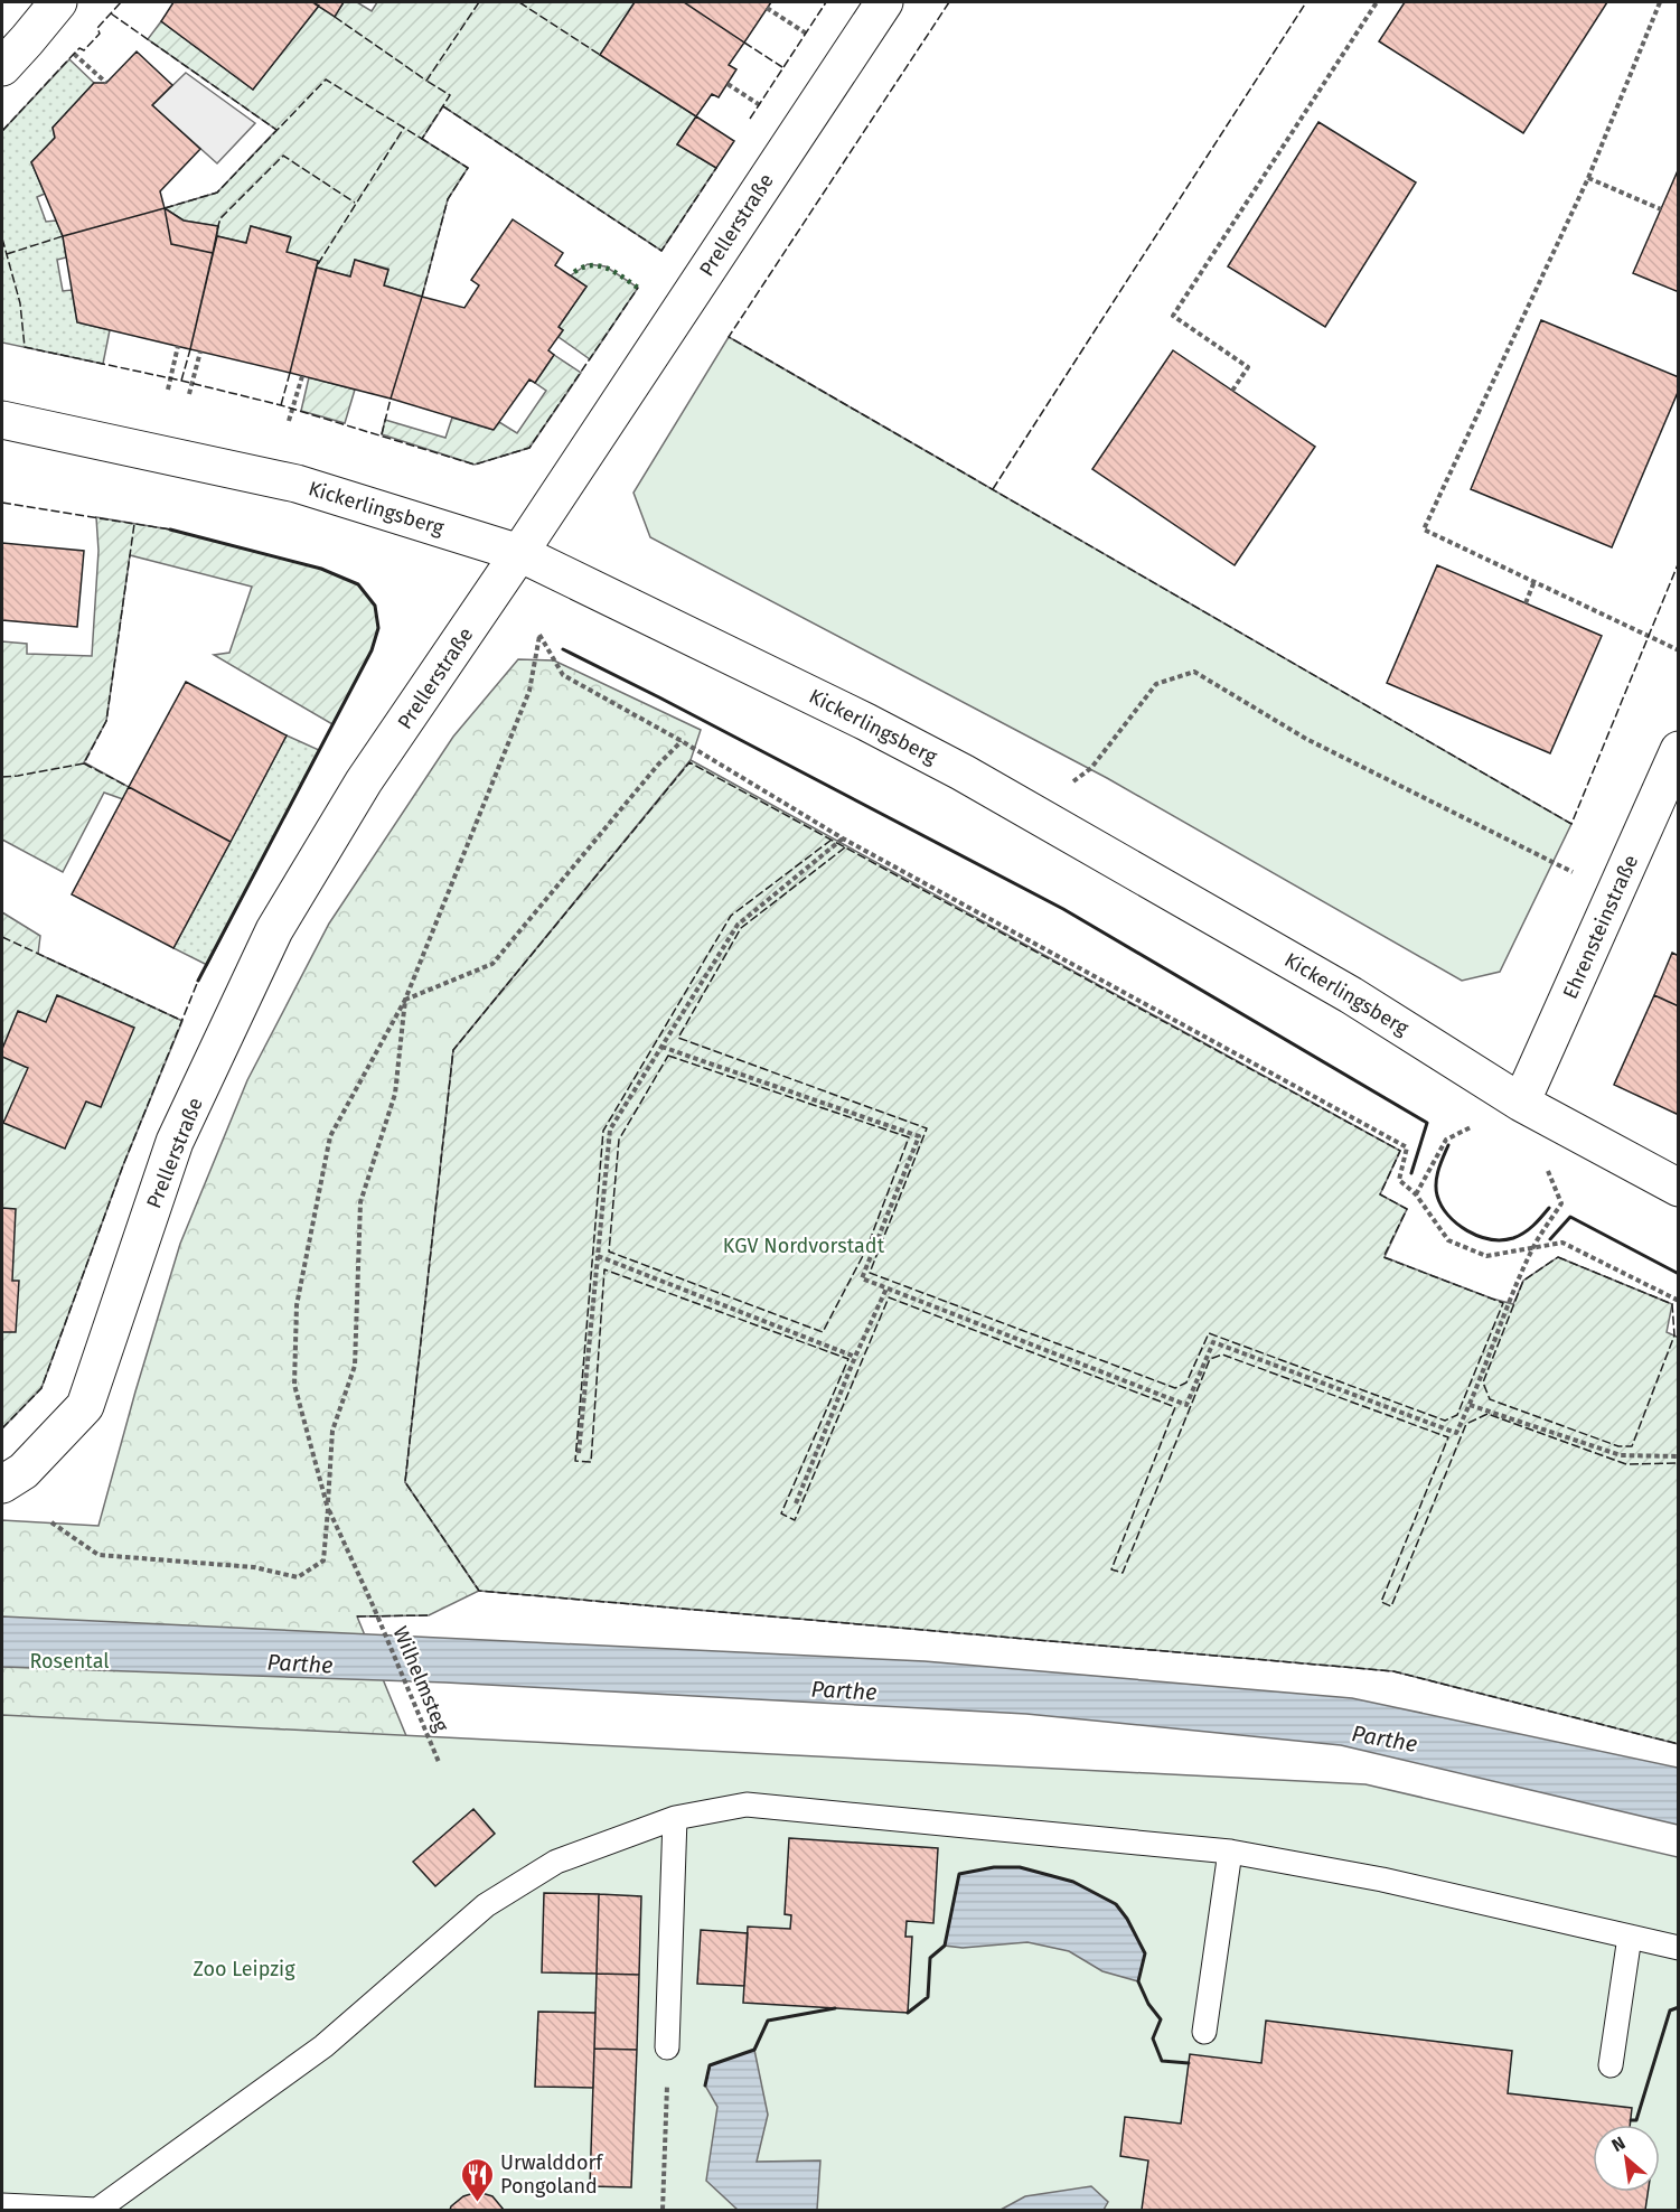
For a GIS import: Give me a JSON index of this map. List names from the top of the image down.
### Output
{
  "streets": {
    "street": ["Prellerstraße", "Kickerlingsberg", "Ehrensteinstraße"],
    "path": ["Wilhelmsteg"]
  },
  "crossings": [
    ["Prellerstraße", "Kickerlingsberg"],
    ["Kickerlingsberg", "Ehrensteinstraße"]
  ],
  "water": ["Parthe"],
  "parks": ["KGV Nordvorstadt", "Rosental", "Zoo Leipzig"],
  "places": {
    "restaurant": ["Urwalddorf Pongoland"]
  },
  "north": "top left"
}
